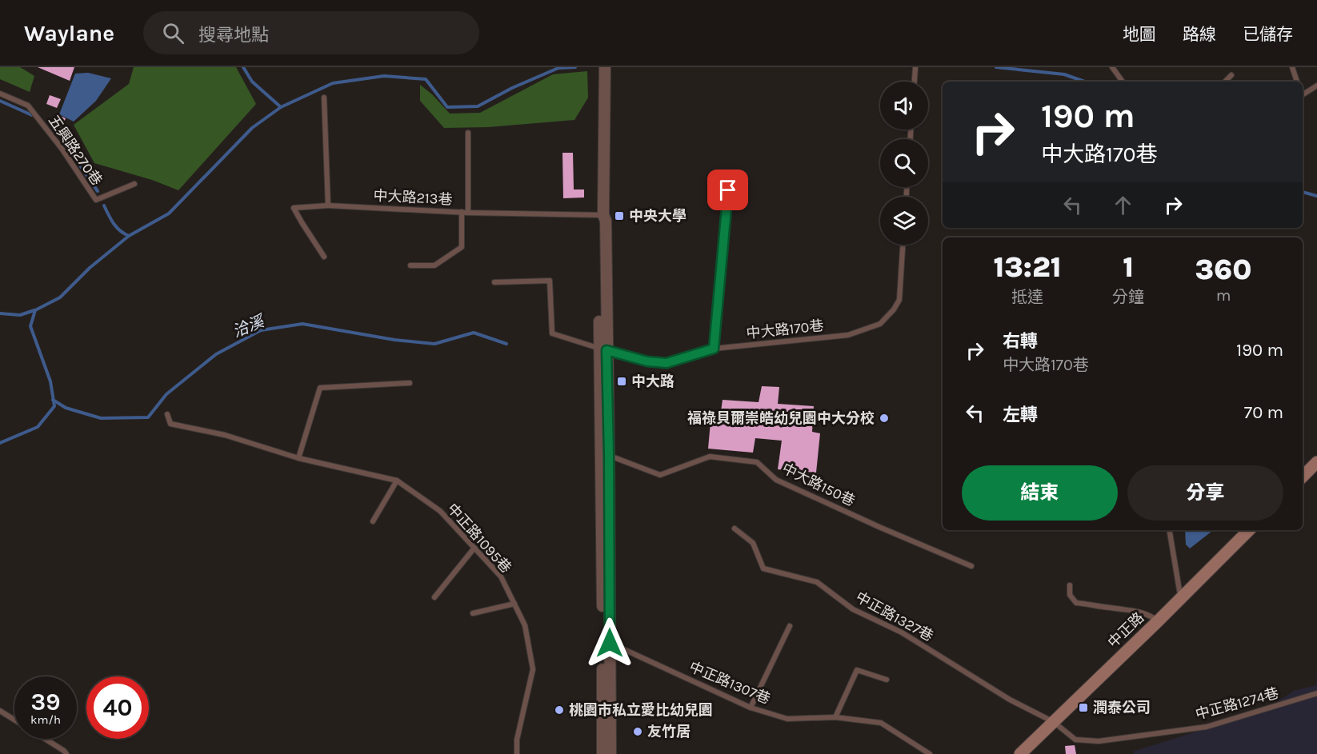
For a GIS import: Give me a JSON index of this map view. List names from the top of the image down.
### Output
{
  "streets": {
    "main road": ["中正路"],
    "lane": [
      "五興路270巷",
      "中大路213巷",
      "中大路170巷",
      "中大路150巷",
      "中正路1095巷",
      "中正路1327巷",
      "中正路1307巷",
      "中正路1274巷"
    ]
  },
  "crossings": [
    ["中正路1327巷", "中正路"],
    ["中正路1327巷", "中正路1274巷"],
    ["中正路", "中正路1274巷"]
  ],
  "water": ["洽溪"],
  "places": {
    "transit": ["中央大學", "中大路", "潤泰公司"],
    "other": ["福祿貝爾崇皓幼兒園中大分校", "桃園市私立愛比幼兒園", "友竹居"]
  },
  "page": {
    "header": "Waylane",
    "search": "搜尋地點",
    "nav": ["地圖", "路線", "已儲存"],
    "turn": ["190 m", "中大路170巷"],
    "eta": [
      "13:21",
      "抵達",
      "1",
      "分鐘",
      "360",
      "m"
    ],
    "list": [
      {
        "name": "右轉",
        "note": "中大路170巷",
        "value": "190 m"
      },
      {
        "name": "左轉",
        "value": "70 m"
      }
    ],
    "buttons": ["結束", "分享"],
    "speed": "39 km/h",
    "limit": "40"
  }
}
